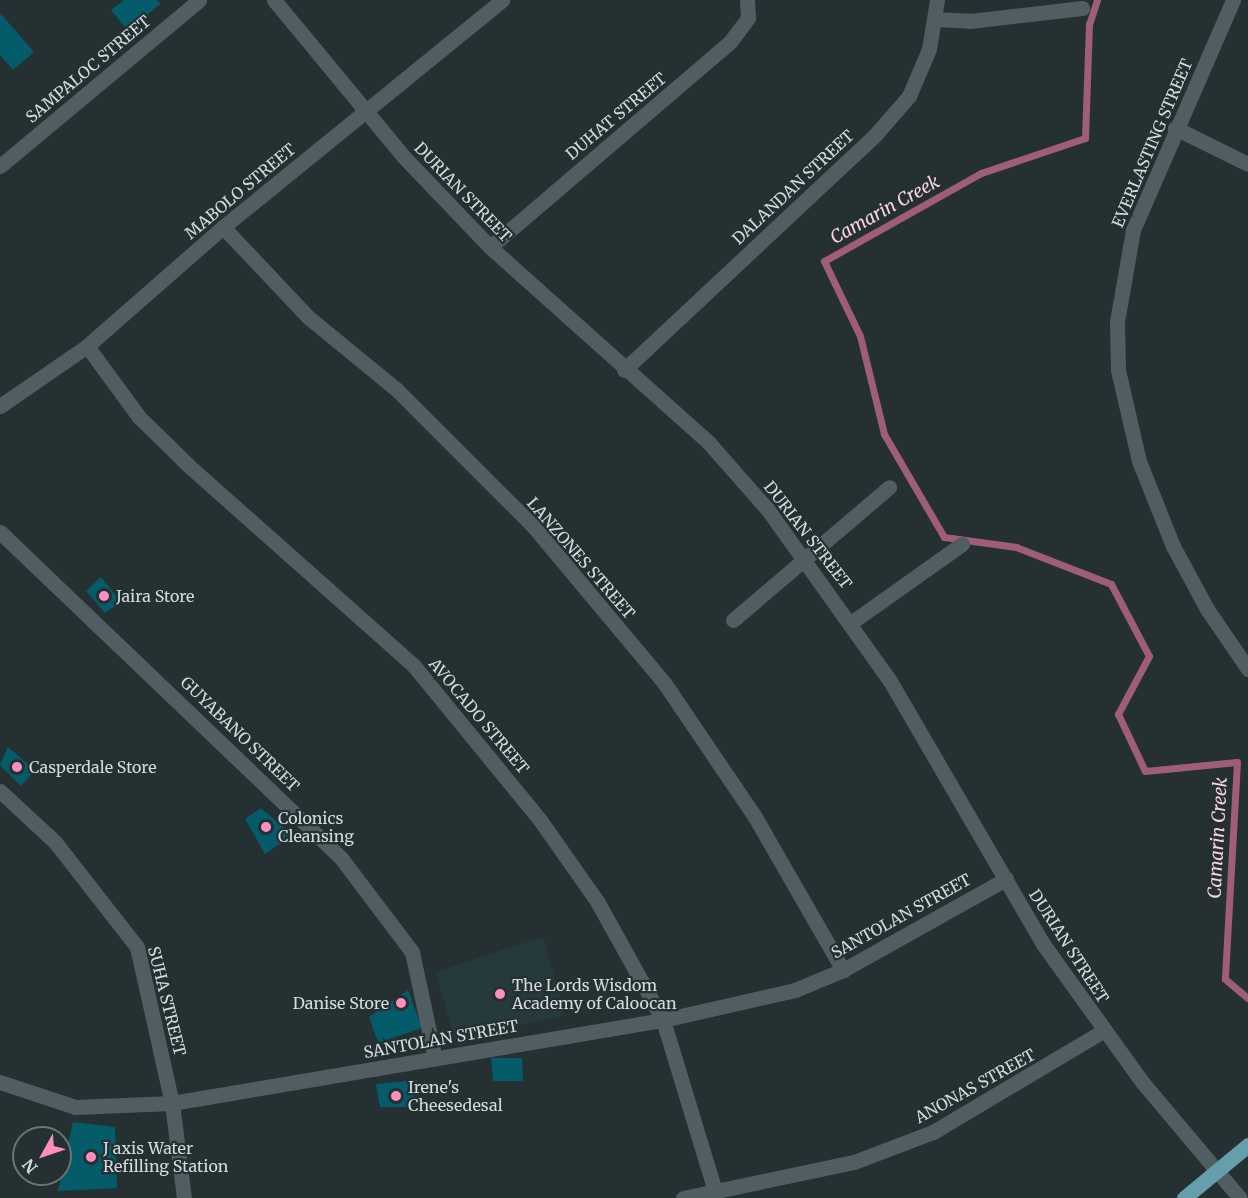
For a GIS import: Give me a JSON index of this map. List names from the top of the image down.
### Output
{
  "streets": {
    "street": [
      "SAMPALOC STREET",
      "DUHAT STREET",
      "EVERLASTING STREET",
      "DALANDAN STREET",
      "MABOLO STREET",
      "DURIAN STREET",
      "LANZONES STREET",
      "AVOCADO STREET",
      "GUYABANO STREET",
      "SANTOLAN STREET",
      "SUHA STREET",
      "ANONAS STREET"
    ]
  },
  "crossings": [
    ["DUHAT STREET", "DURIAN STREET"],
    ["DALANDAN STREET", "DURIAN STREET"],
    ["MABOLO STREET", "DURIAN STREET"],
    ["MABOLO STREET", "LANZONES STREET"],
    ["MABOLO STREET", "AVOCADO STREET"],
    ["DURIAN STREET", "SANTOLAN STREET"],
    ["DURIAN STREET", "ANONAS STREET"],
    ["LANZONES STREET", "SANTOLAN STREET"],
    ["AVOCADO STREET", "SANTOLAN STREET"],
    ["AVOCADO STREET", "ANONAS STREET"],
    ["GUYABANO STREET", "SANTOLAN STREET"],
    ["SANTOLAN STREET", "SUHA STREET"]
  ],
  "water": ["Camarin Creek"],
  "places": [
    "Jaira Store",
    "Casperdale Store",
    "Colonics Cleansing",
    "The Lords Wisdom Academy of Caloocan",
    "Danise Store",
    "Irene's Cheesedesal",
    "J axis Water Refilling Station"
  ],
  "north": "bottom left"
}
